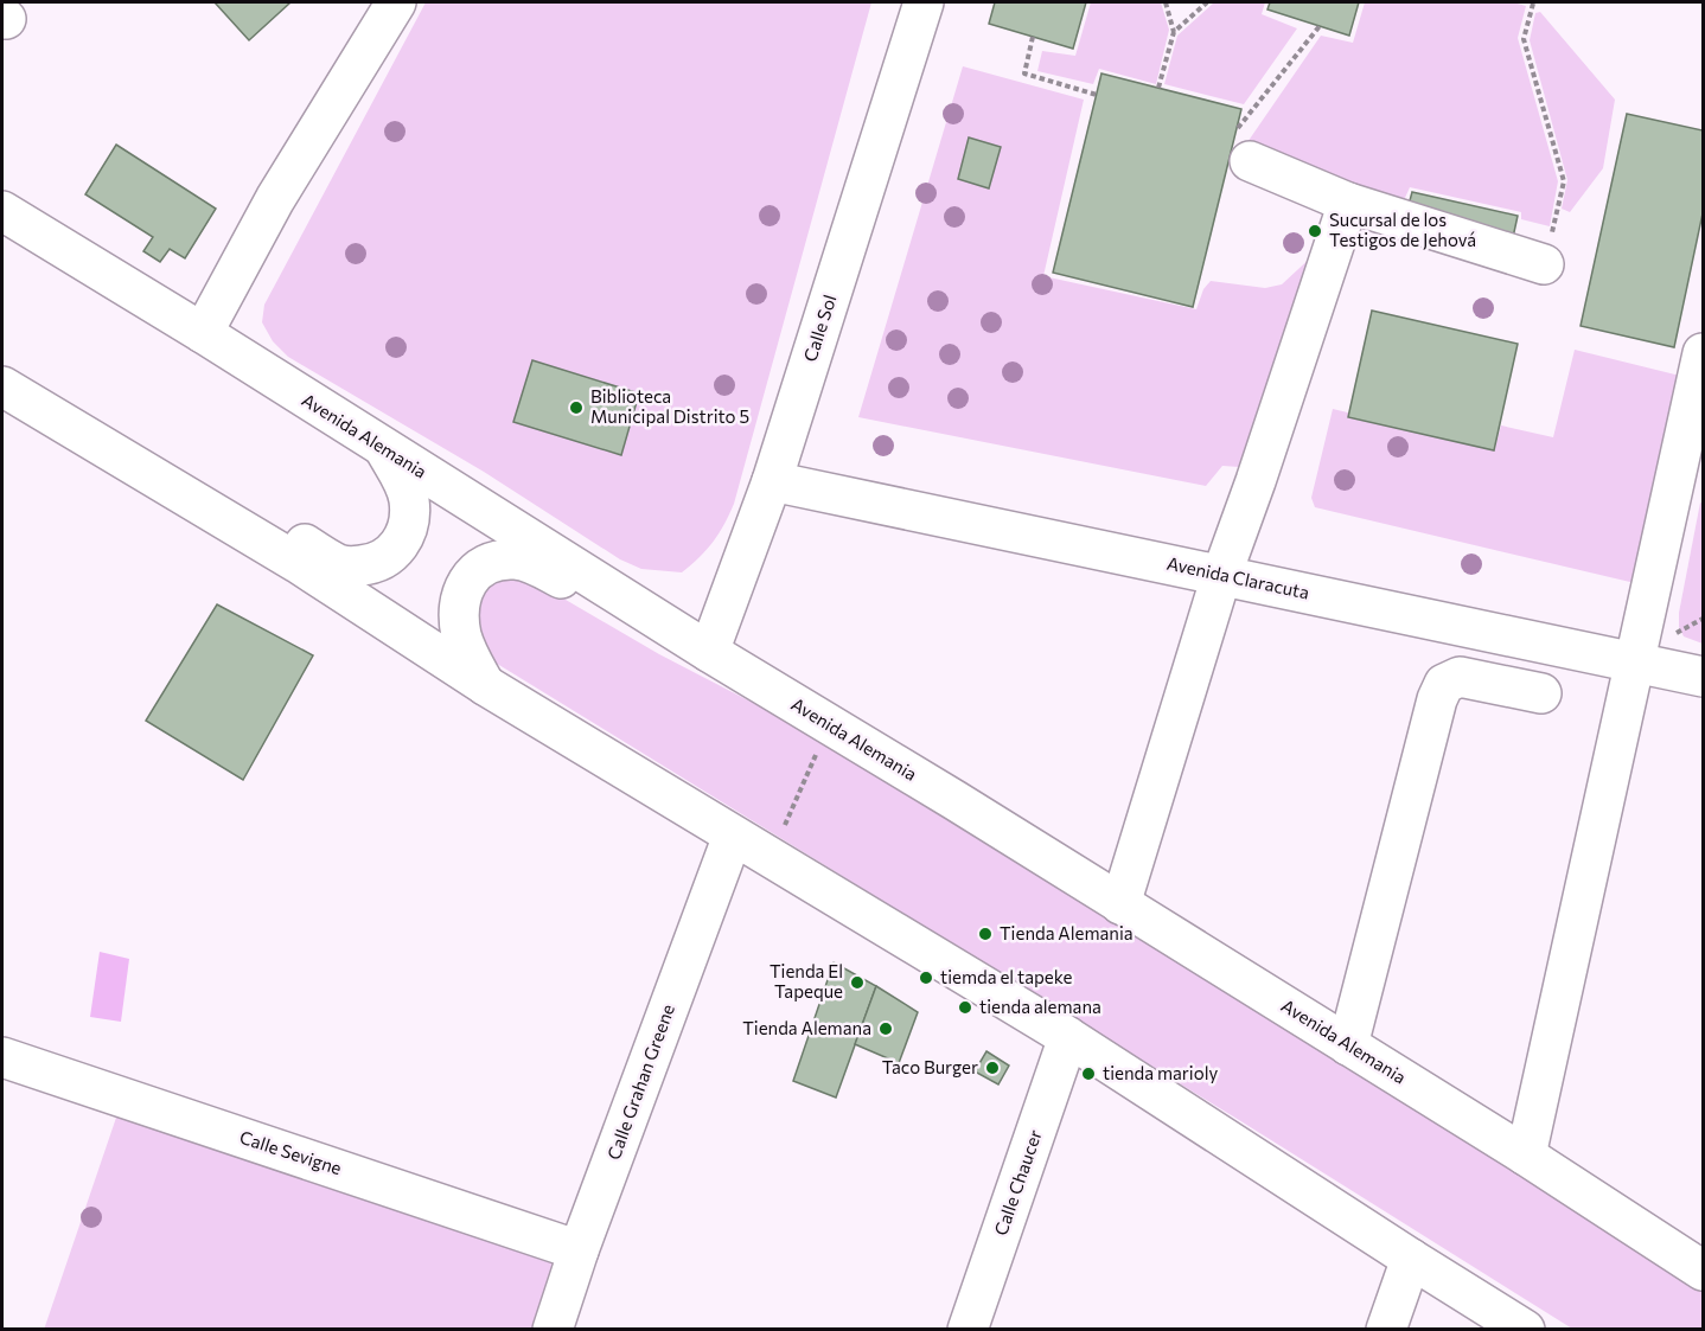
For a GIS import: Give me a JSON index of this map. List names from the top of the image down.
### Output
{
  "streets": {
    "street": [
      "Calle Sol",
      "Avenida Alemania",
      "Avenida Claracuta",
      "Calle Grahan Greene",
      "Calle Sevigne",
      "Calle Chaucer"
    ]
  },
  "crossings": [
    ["Calle Sol", "Avenida Alemania"],
    ["Calle Sol", "Avenida Claracuta"],
    ["Calle Grahan Greene", "Calle Sevigne"]
  ],
  "places": [
    "Sucursal de los Testigos de Jehová",
    "Biblioteca Municipal Distrito 5",
    "Tienda Alemania",
    "tiemda el tapeke",
    "Tienda El Tapeque",
    "tienda alemana",
    "Tienda Alemana",
    "Taco Burger",
    "tienda marioly"
  ]
}
